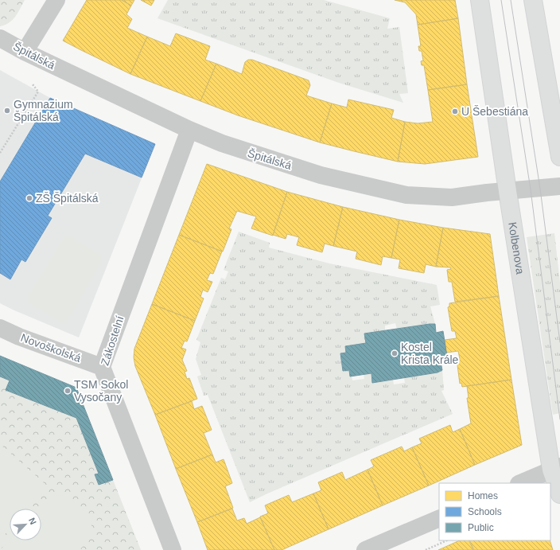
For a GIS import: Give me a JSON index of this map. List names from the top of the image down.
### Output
{
  "streets": {
    "main road": ["Kolbenova"],
    "street": ["Špitálská", "Zákostelní", "Novoškolská"]
  },
  "crossings": [
    ["Špitálská", "Kolbenova"],
    ["Špitálská", "Zákostelní"],
    ["Zákostelní", "Novoškolská"]
  ],
  "places": [
    "Gymnazium Špitálská",
    "U Šebestiána",
    "ZŠ Špitálská",
    "Kostel Krista Krále",
    "TSM Sokol Vysočany"
  ],
  "legend": ["Homes", "Schools", "Public"],
  "north": "top right"
}
